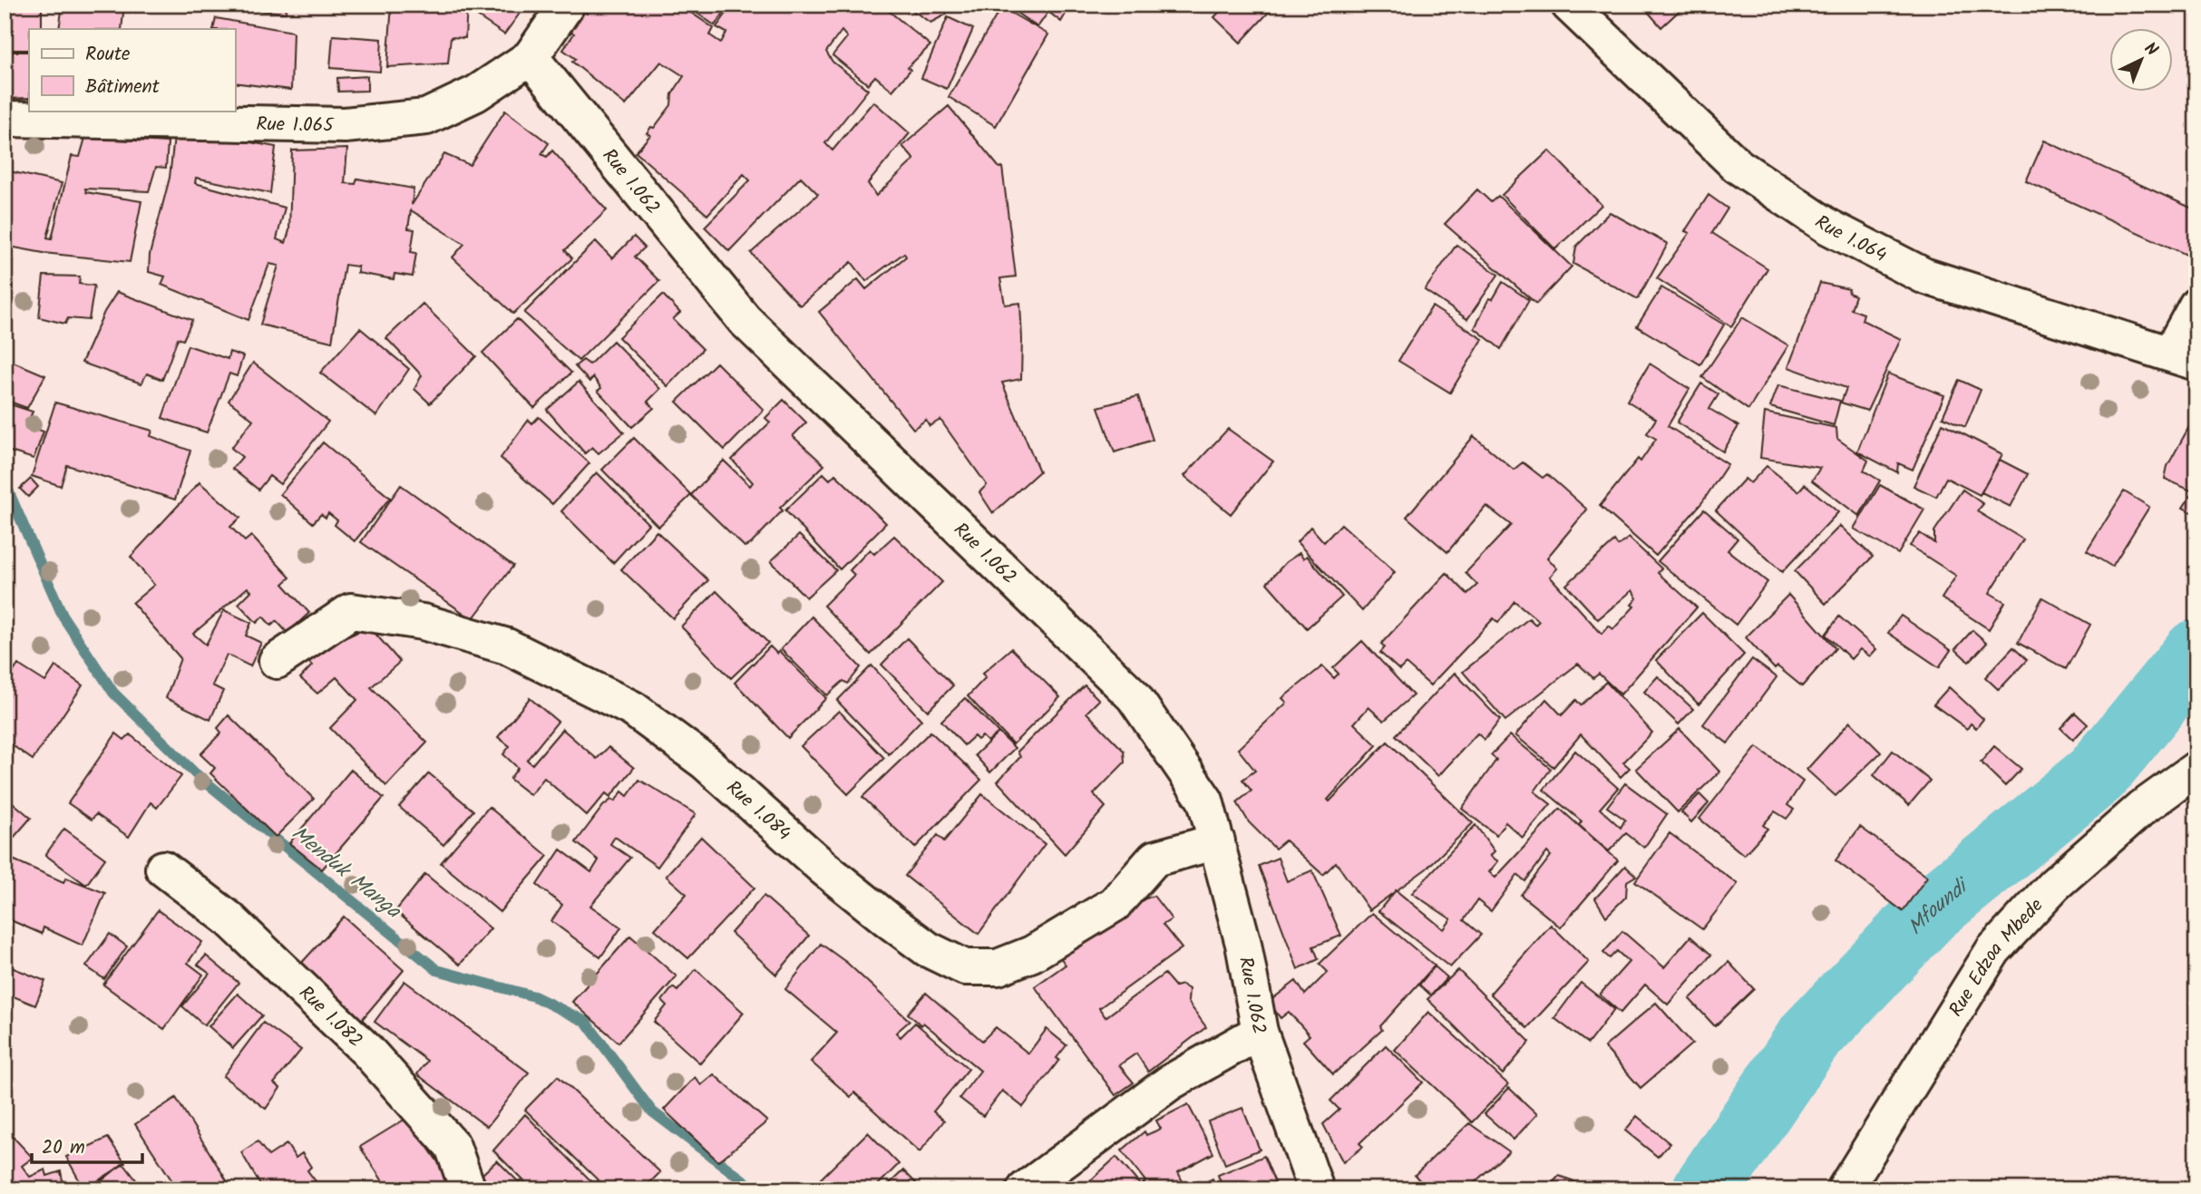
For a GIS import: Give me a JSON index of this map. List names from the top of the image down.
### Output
{
  "streets": {
    "street": [
      "Rue 1.065",
      "Rue 1.062",
      "Rue 1.064",
      "Rue 1.084",
      "Rue Edzoa Mbede",
      "Rue 1.082"
    ]
  },
  "crossings": [
    ["Rue 1.065", "Rue 1.062"],
    ["Rue 1.062", "Rue 1.084"]
  ],
  "water": ["Menduk Manga", "Mfoundi"],
  "legend": ["Route", "Bâtiment"],
  "scale_bar": "20 m",
  "north": "top right"
}
